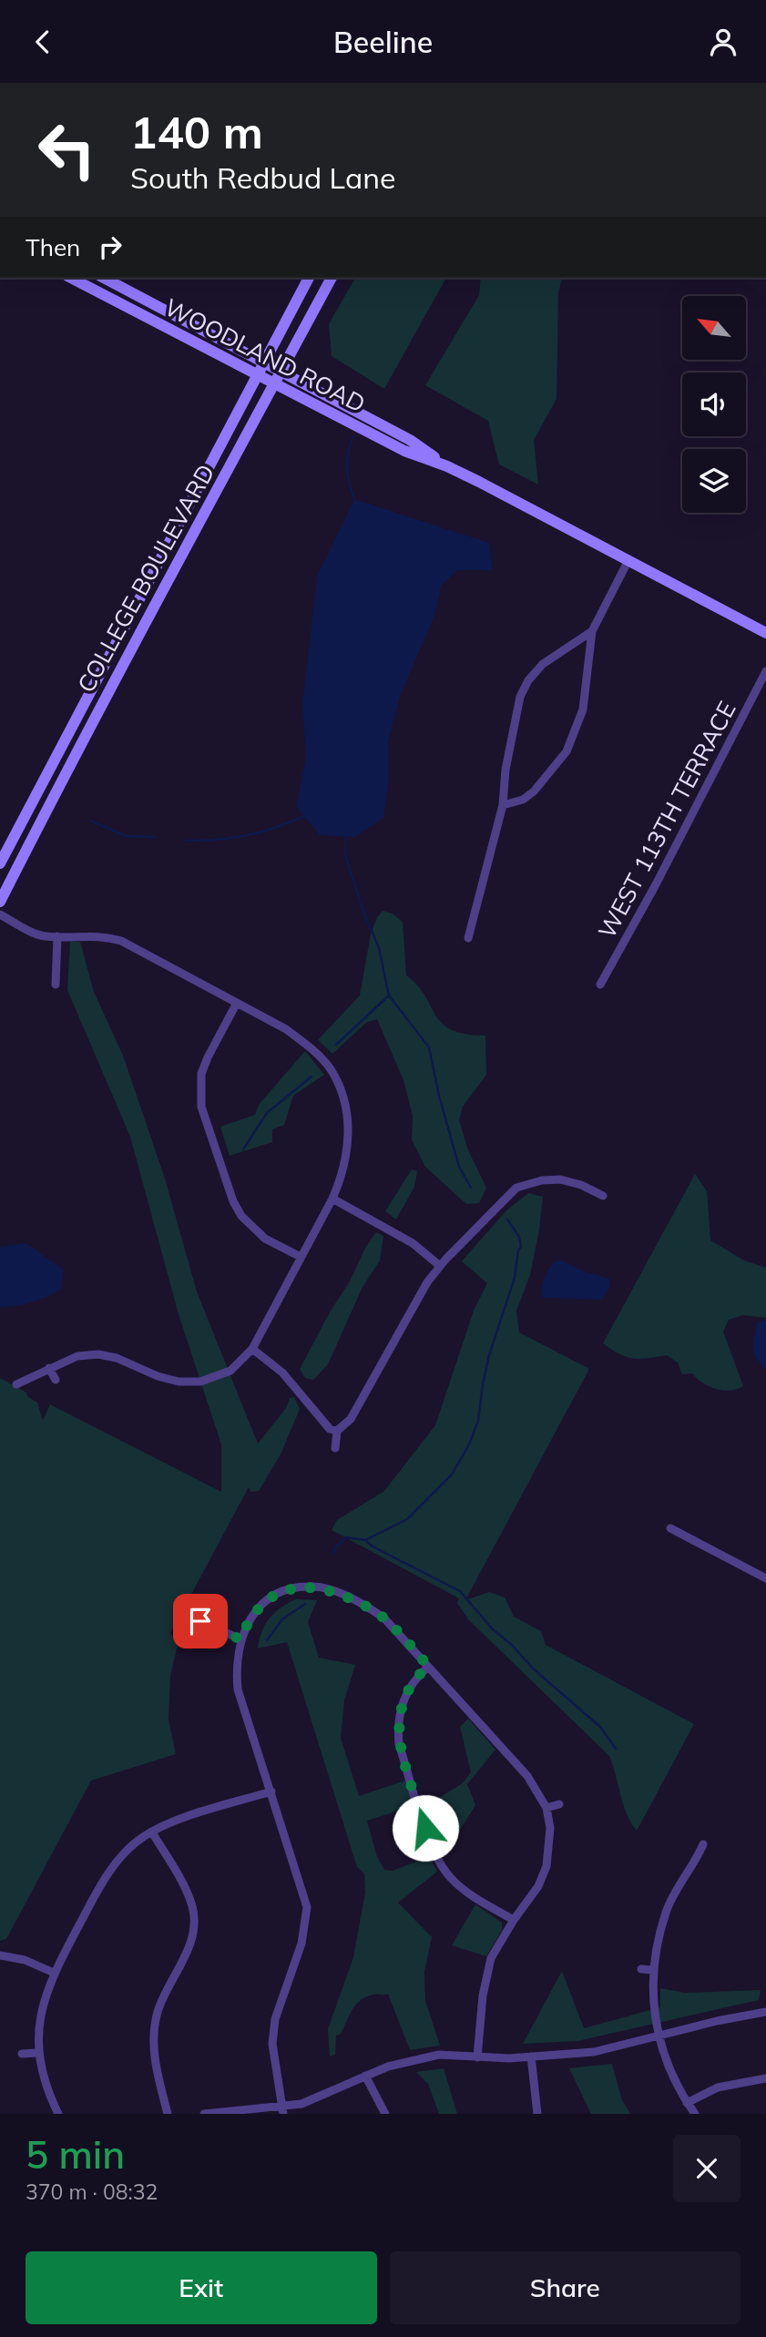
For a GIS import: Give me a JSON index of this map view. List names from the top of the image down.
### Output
{
  "streets": {
    "main road": ["WOODLAND ROAD", "COLLEGE BOULEVARD"],
    "street": ["WEST 113TH TERRACE"]
  },
  "crossings": [
    ["WOODLAND ROAD", "COLLEGE BOULEVARD"]
  ],
  "north": "top left",
  "page": {
    "header": "Beeline",
    "turn": ["140 m", "South Redbud Lane"],
    "then": "Then",
    "heading": ["5 min", "370 m · 08:32"],
    "buttons": ["Exit", "Share"]
  }
}
